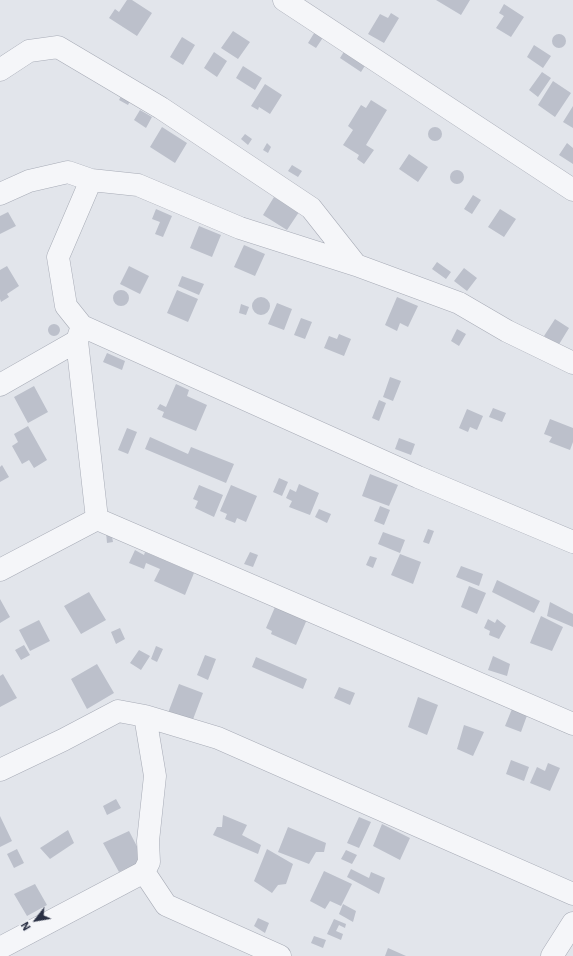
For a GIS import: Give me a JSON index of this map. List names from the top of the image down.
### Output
{
  "north": "bottom left"
}
